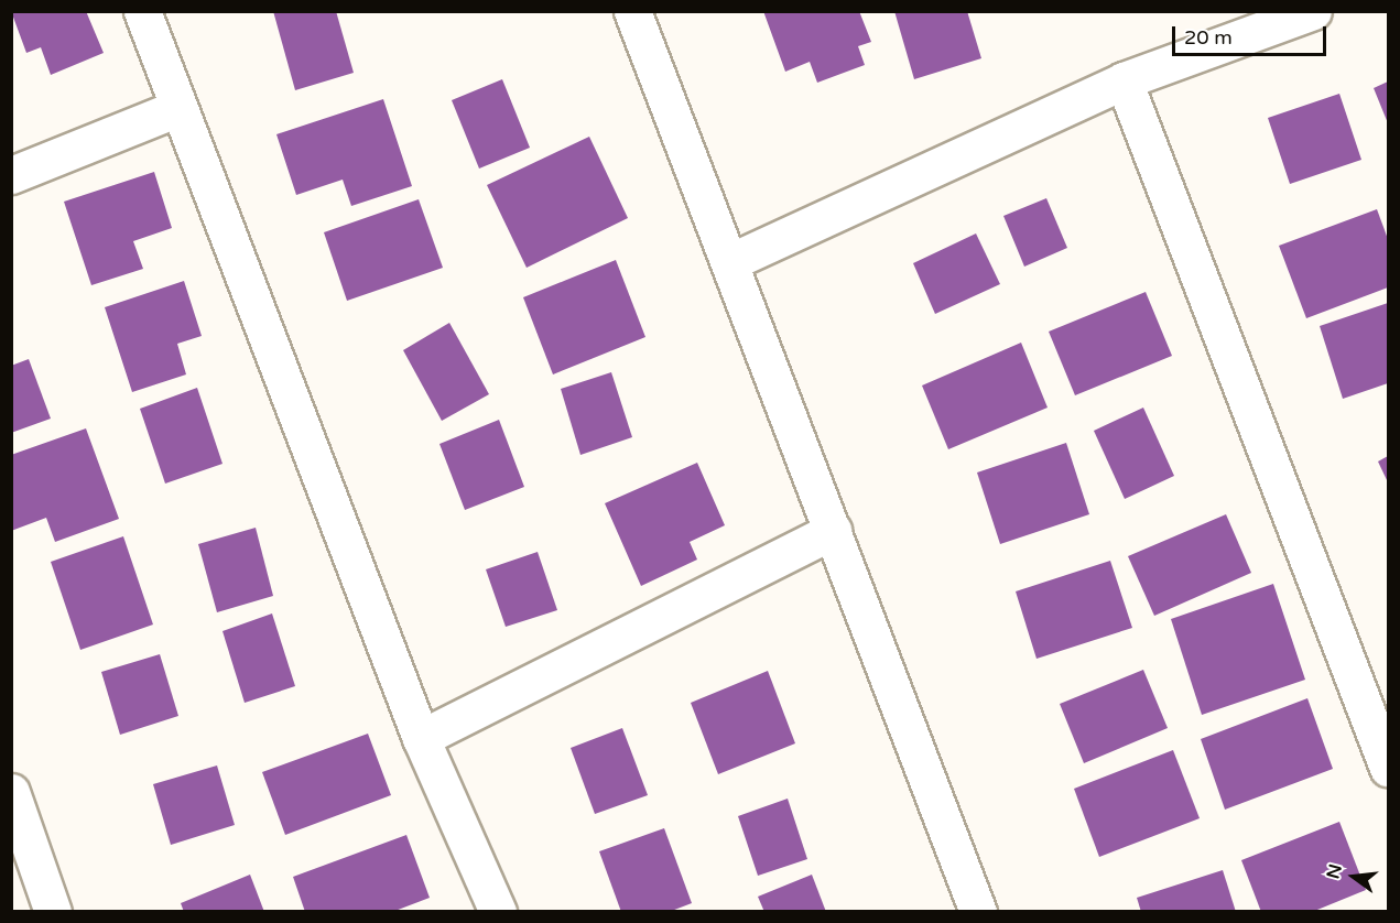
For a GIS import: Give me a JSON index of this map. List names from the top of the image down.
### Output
{
  "scale_bar": "20 m",
  "north": "left"
}
